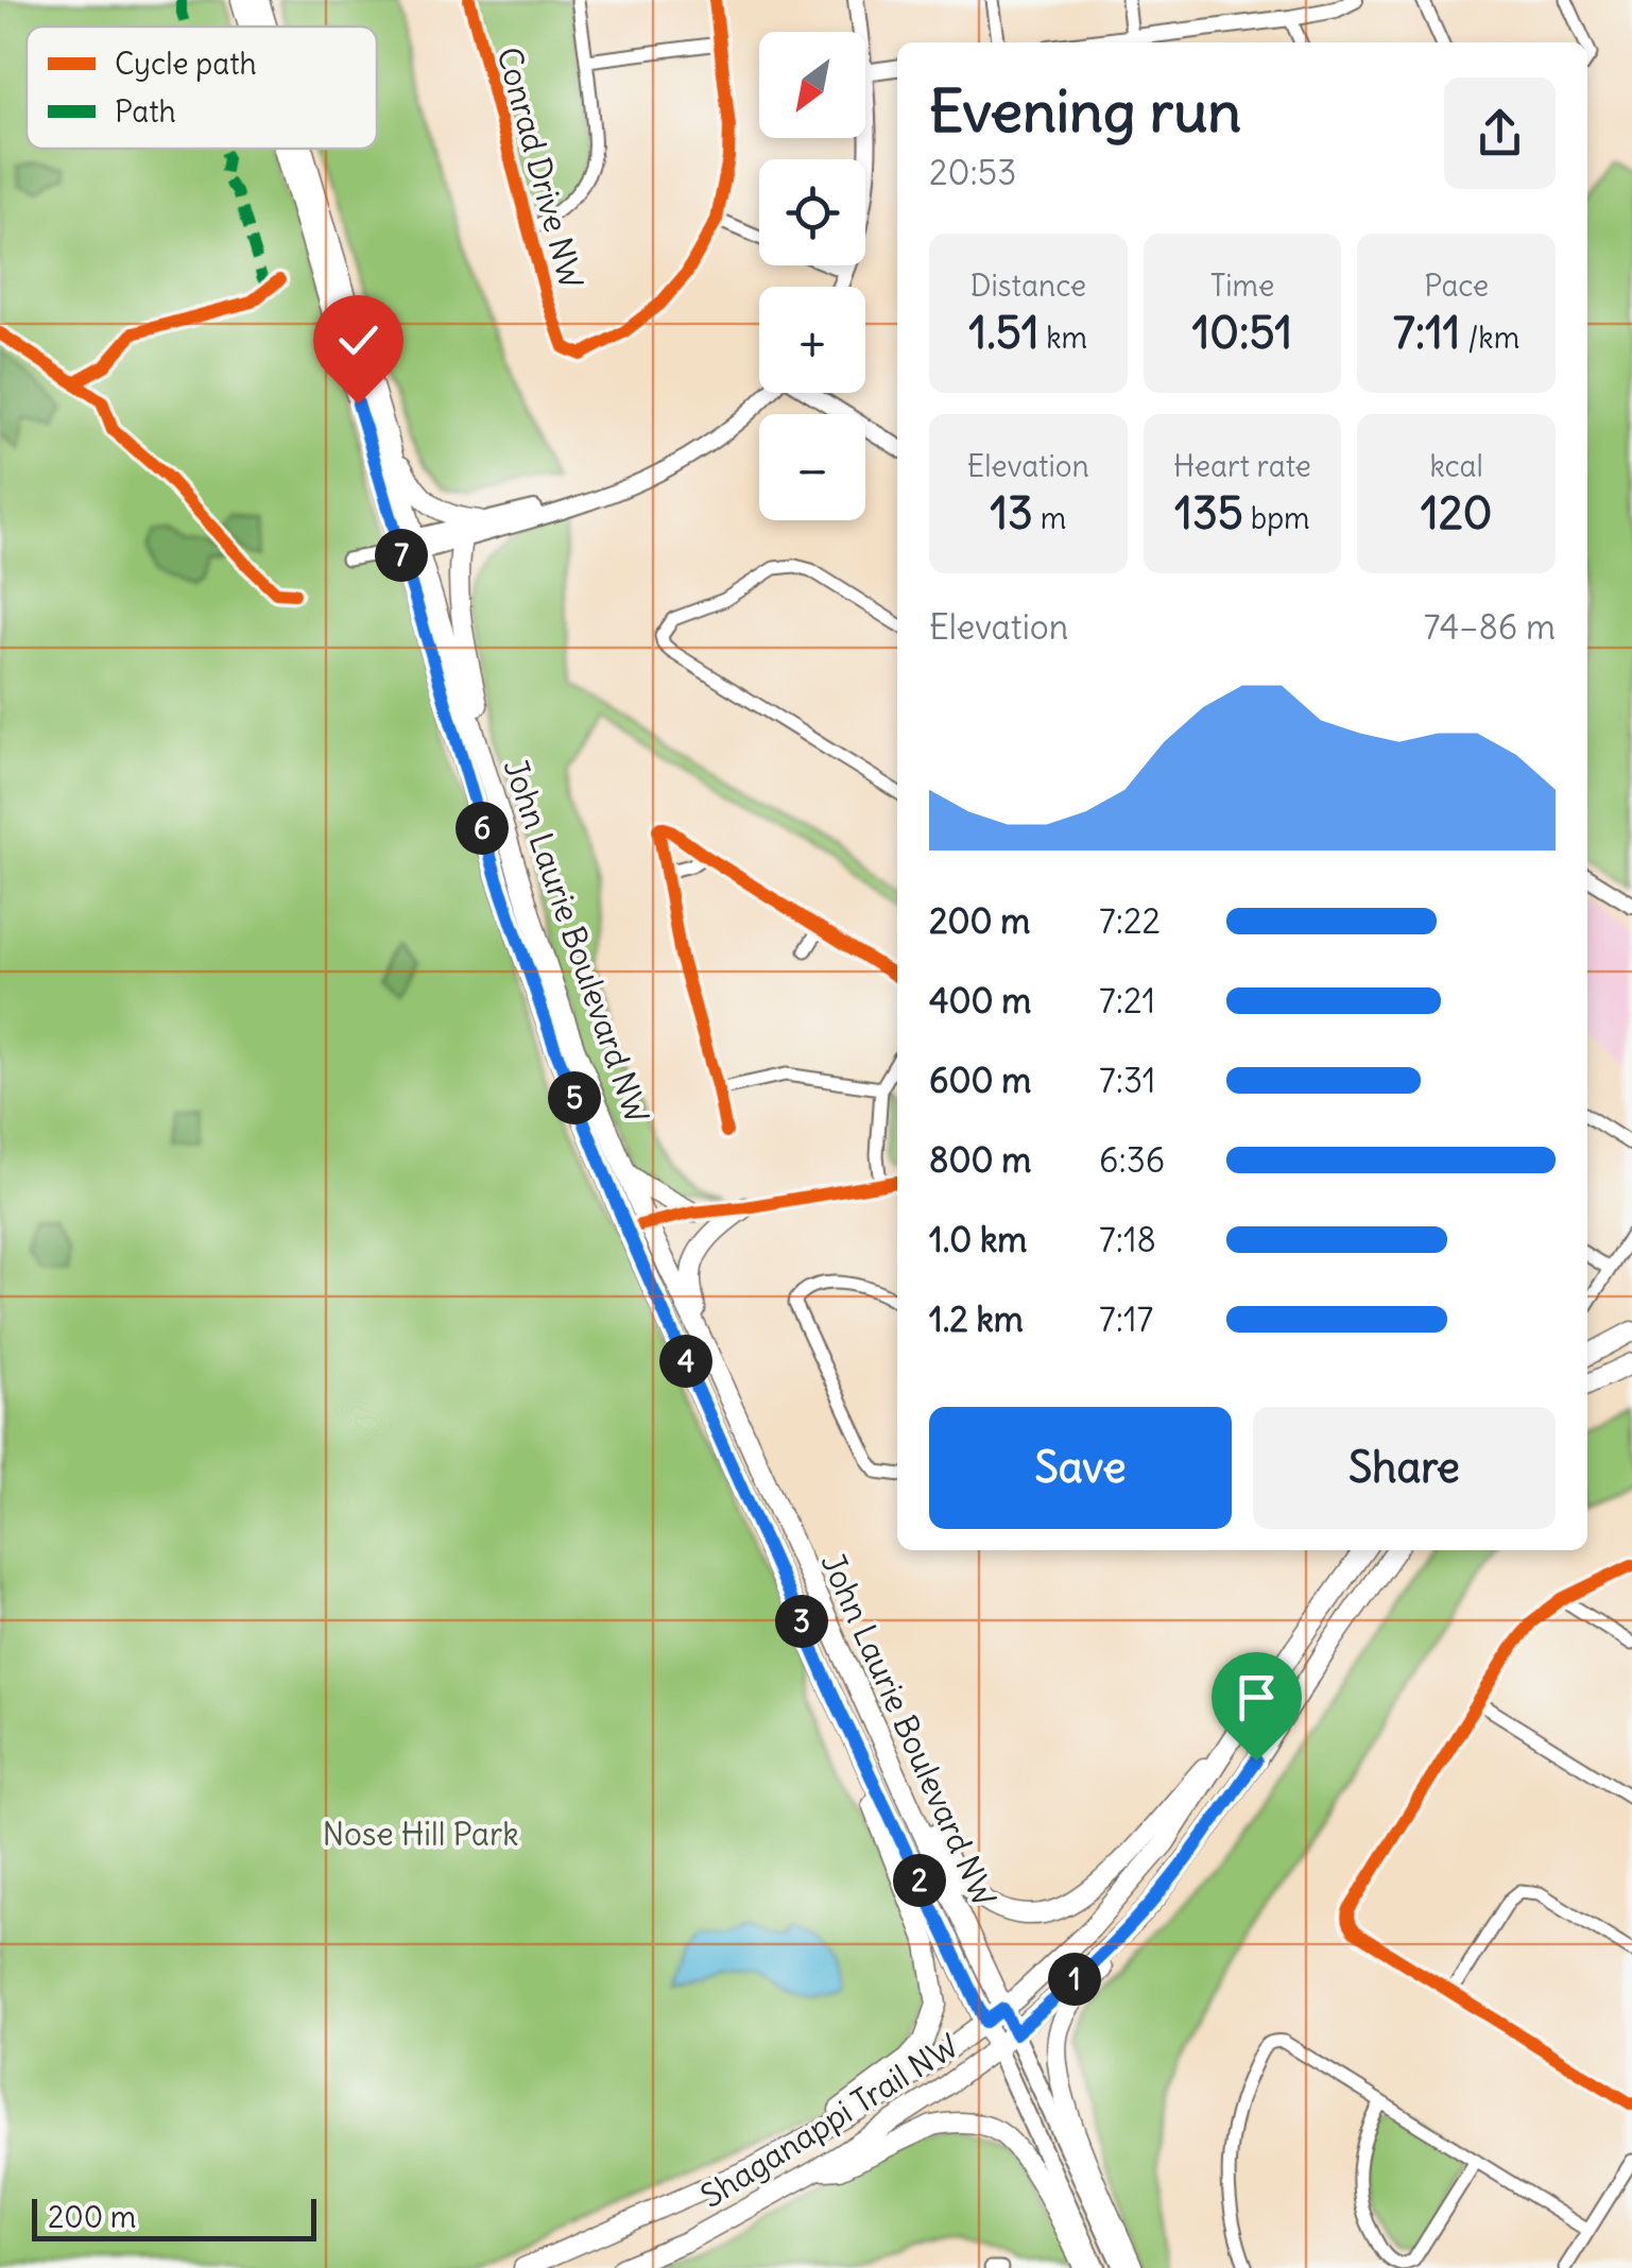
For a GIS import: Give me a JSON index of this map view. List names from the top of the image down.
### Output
{
  "streets": {
    "main road": ["John Laurie Boulevard NW", "Shaganappi Trail NW"],
    "street": ["Conrad Drive NW"]
  },
  "crossings": [
    ["John Laurie Boulevard NW", "Shaganappi Trail NW"]
  ],
  "parks": ["Nose Hill Park"],
  "legend": ["Cycle path", "Path"],
  "scale_bar": "200 m",
  "north": "bottom left",
  "page": {
    "map_buttons": ["+", "−"],
    "heading": ["Evening run", "20:53"],
    "stats": [
      ["Distance", "1.51 km"],
      ["Time", "10:51"],
      ["Pace", "7:11 /km"],
      ["Elevation", "13 m"],
      ["Heart rate", "135 bpm"],
      ["kcal", "120"]
    ],
    "pins": [
      "7",
      "6",
      "5",
      "4",
      "3",
      "2",
      "1"
    ],
    "chart": ["Elevation", "74–86 m"],
    "list": [
      {
        "name": "200 m",
        "note": "7:22"
      },
      {
        "name": "400 m",
        "note": "7:21"
      },
      {
        "name": "600 m",
        "note": "7:31"
      },
      {
        "name": "800 m",
        "note": "6:36"
      },
      {
        "name": "1.0 km",
        "note": "7:18"
      },
      {
        "name": "1.2 km",
        "note": "7:17"
      }
    ],
    "buttons": ["Save", "Share"],
    "scale": "200 m"
  }
}
